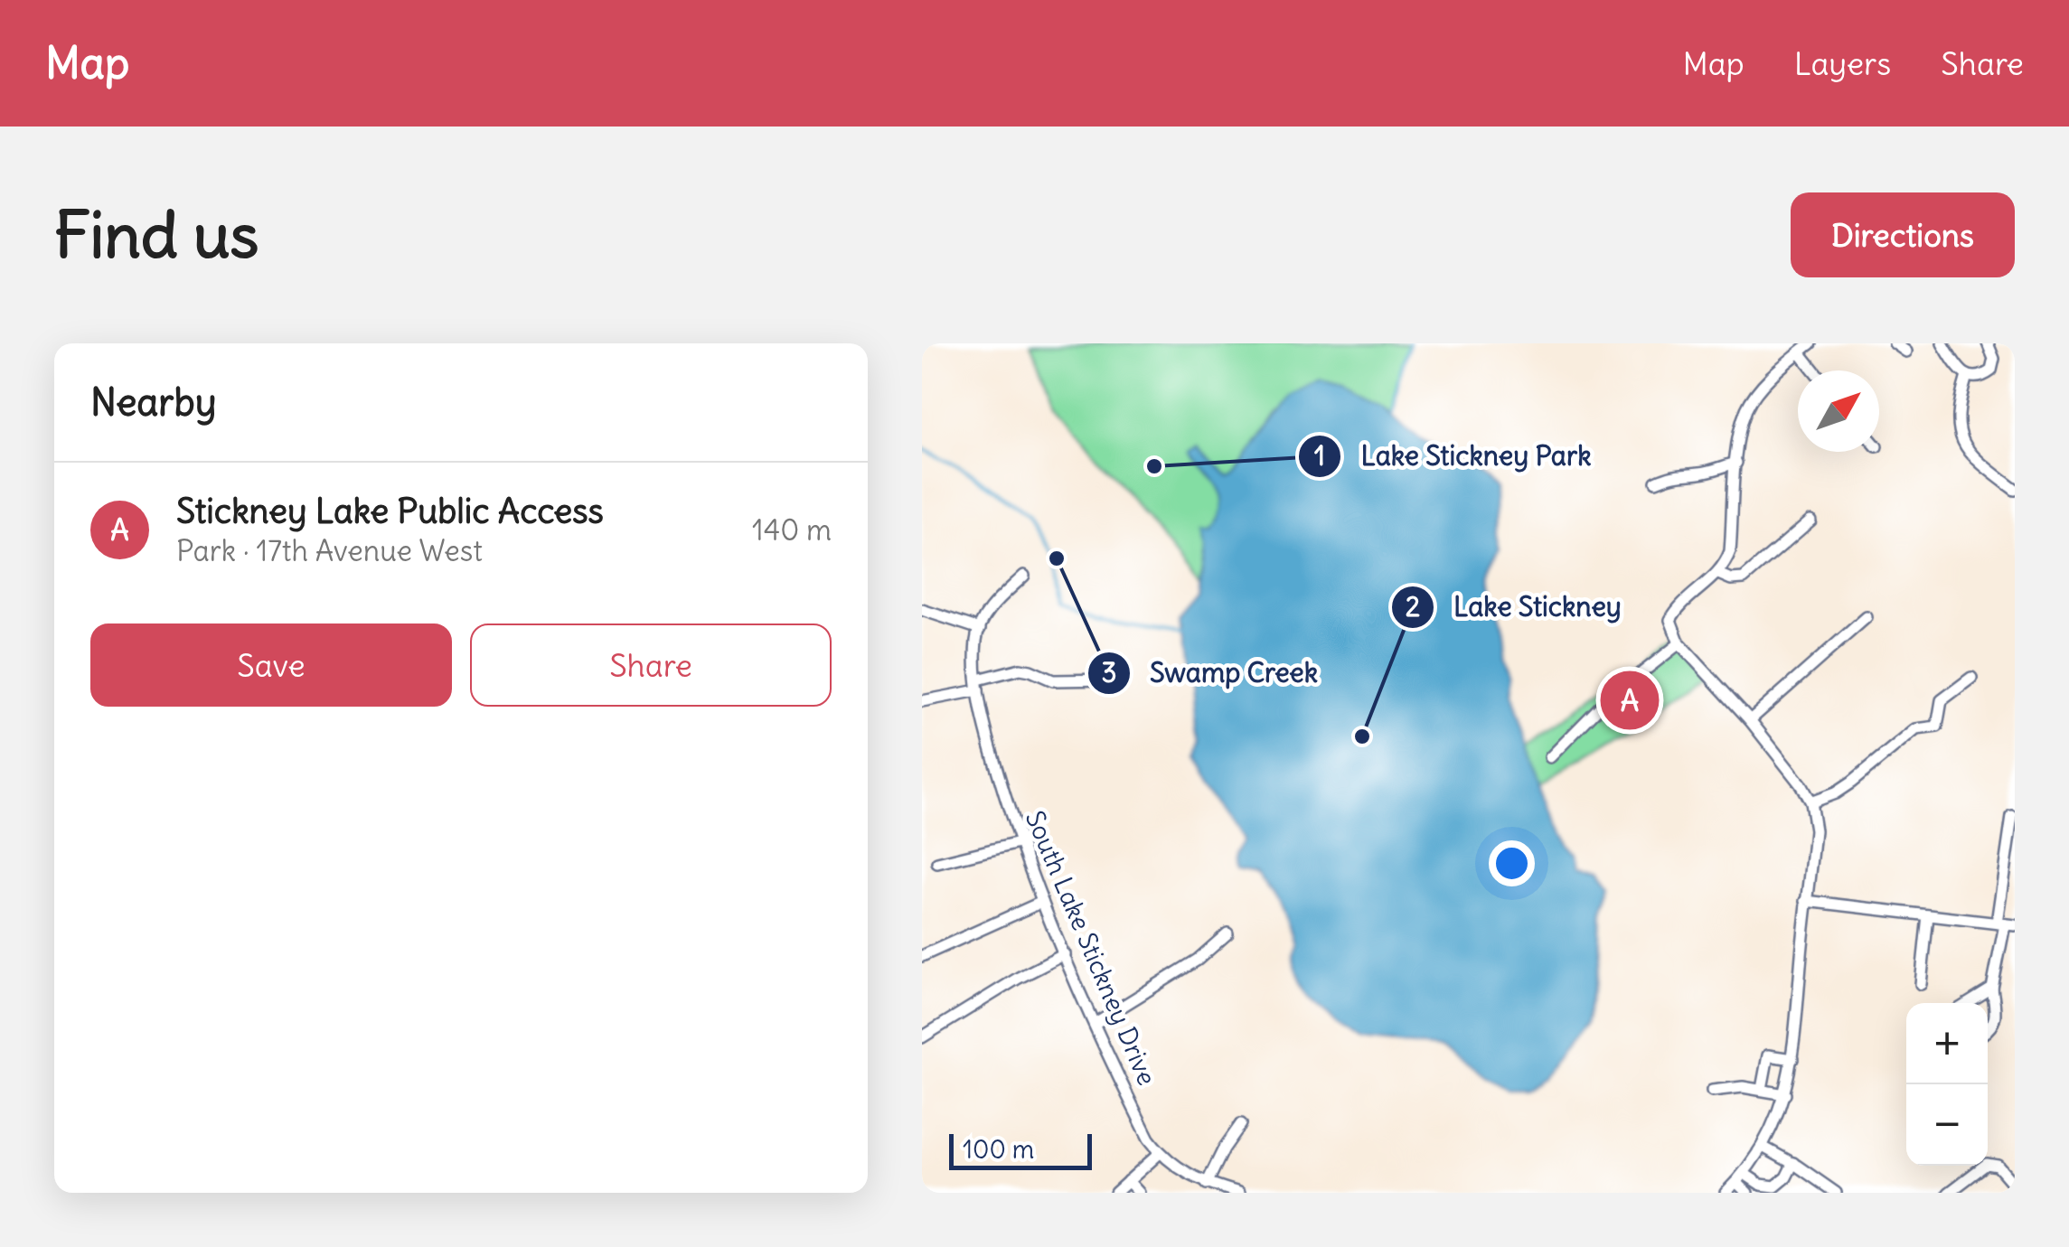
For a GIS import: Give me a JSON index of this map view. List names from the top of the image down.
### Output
{
  "streets": {
    "street": ["South Lake Stickney Drive"]
  },
  "places": ["Lake Stickney Park", "Swamp Creek", "Lake Stickney"],
  "scale_bar": "100 m",
  "north": "top right",
  "page": {
    "header": "Map",
    "nav": ["Map", "Layers", "Share"],
    "buttons": [
      "Directions",
      ["Save", "Share"]
    ],
    "title": "Find us",
    "heading": "Nearby",
    "list": [
      {
        "mark": "A",
        "name": "Stickney Lake Public Access",
        "note": "Park · 17th Avenue West",
        "value": "140 m"
      }
    ],
    "pins": "A",
    "map_buttons": ["+", "−"],
    "scale": "100 m"
  }
}
